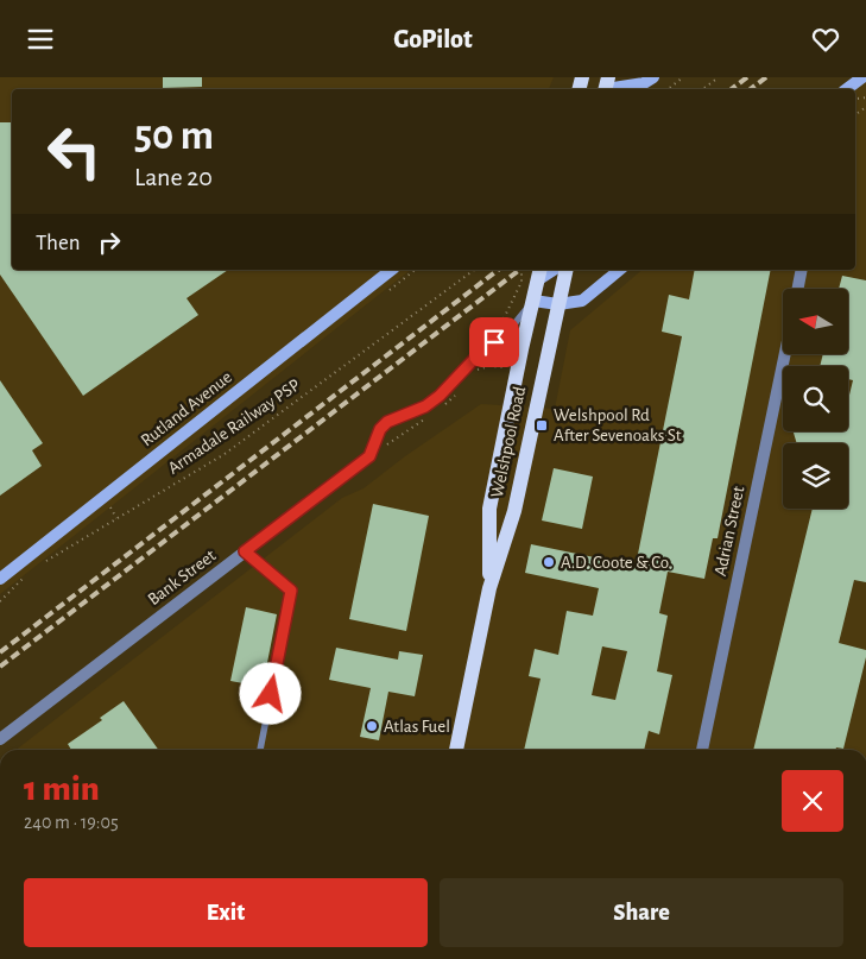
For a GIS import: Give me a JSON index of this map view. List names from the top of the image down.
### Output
{
  "streets": {
    "main road": ["Welshpool Road"],
    "street": ["Rutland Avenue", "Adrian Street", "Bank Street"],
    "path": ["Armadale Railway PSP"]
  },
  "crossings": [
    ["Welshpool Road", "Bank Street"]
  ],
  "places": {
    "transit": ["Welshpool Rd After Sevenoaks St"],
    "other": ["A.D. Coote & Co.", "Atlas Fuel"]
  },
  "north": "left",
  "page": {
    "header": "GoPilot",
    "turn": ["50 m", "Lane 20"],
    "then": "Then",
    "heading": ["1 min", "240 m · 19:05"],
    "buttons": ["Exit", "Share"]
  }
}
